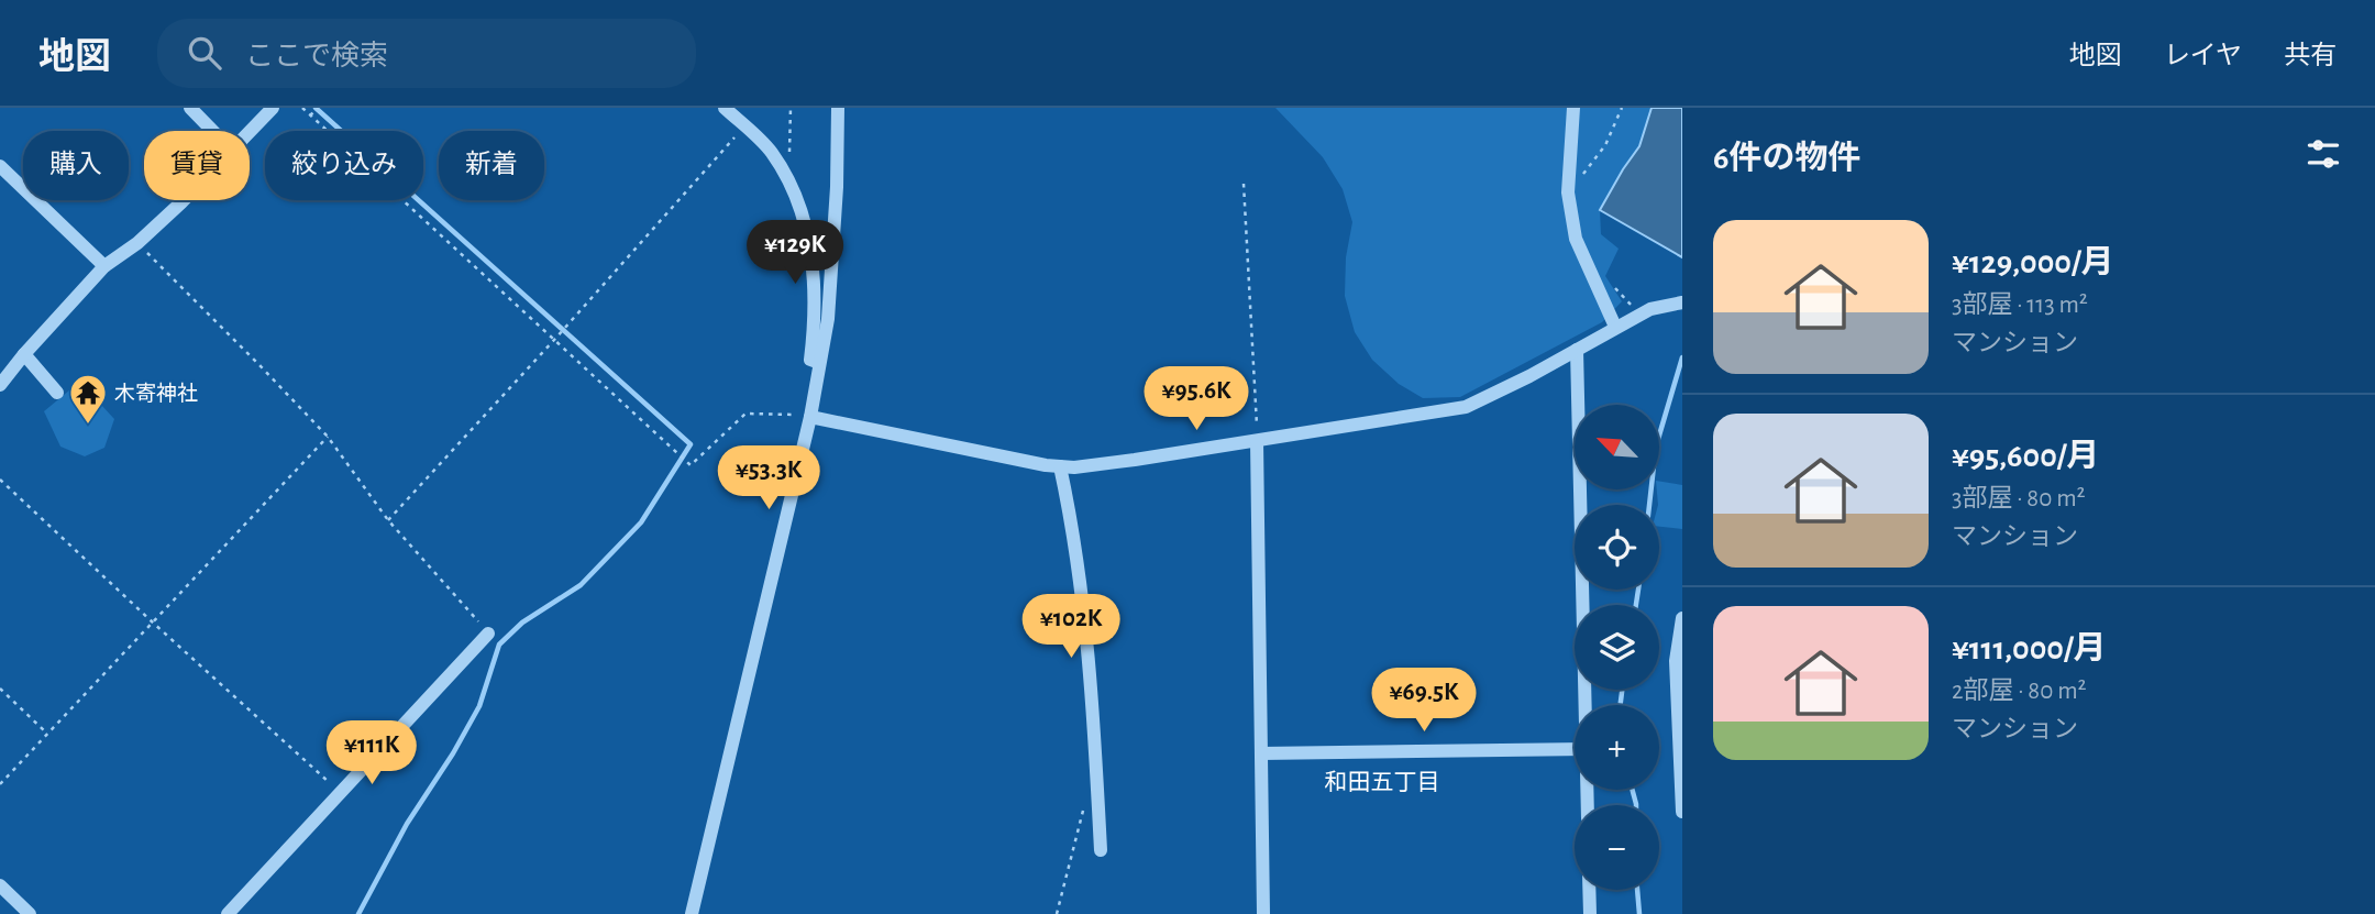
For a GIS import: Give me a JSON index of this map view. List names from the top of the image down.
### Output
{
  "districts": ["和田五丁目"],
  "places": {
    "temple": ["木寄神社"]
  },
  "north": "top left",
  "page": {
    "header": "地図",
    "search": "ここで検索",
    "nav": ["地図", "レイヤ", "共有"],
    "heading": "6件の物件",
    "chip": [
      "購入",
      "賃貸",
      "絞り込み",
      "新着"
    ],
    "list": [
      {
        "name": "¥129,000/月",
        "note": "3部屋 · 113 m² · マンション"
      },
      {
        "name": "¥95,600/月",
        "note": "3部屋 · 80 m² · マンション"
      },
      {
        "name": "¥111,000/月",
        "note": "2部屋 · 80 m² · マンション"
      }
    ],
    "price": [
      "¥129K",
      "¥95.6K",
      "¥53.3K",
      "¥102K",
      "¥69.5K",
      "¥111K"
    ],
    "map_buttons": ["+", "−"]
  }
}
